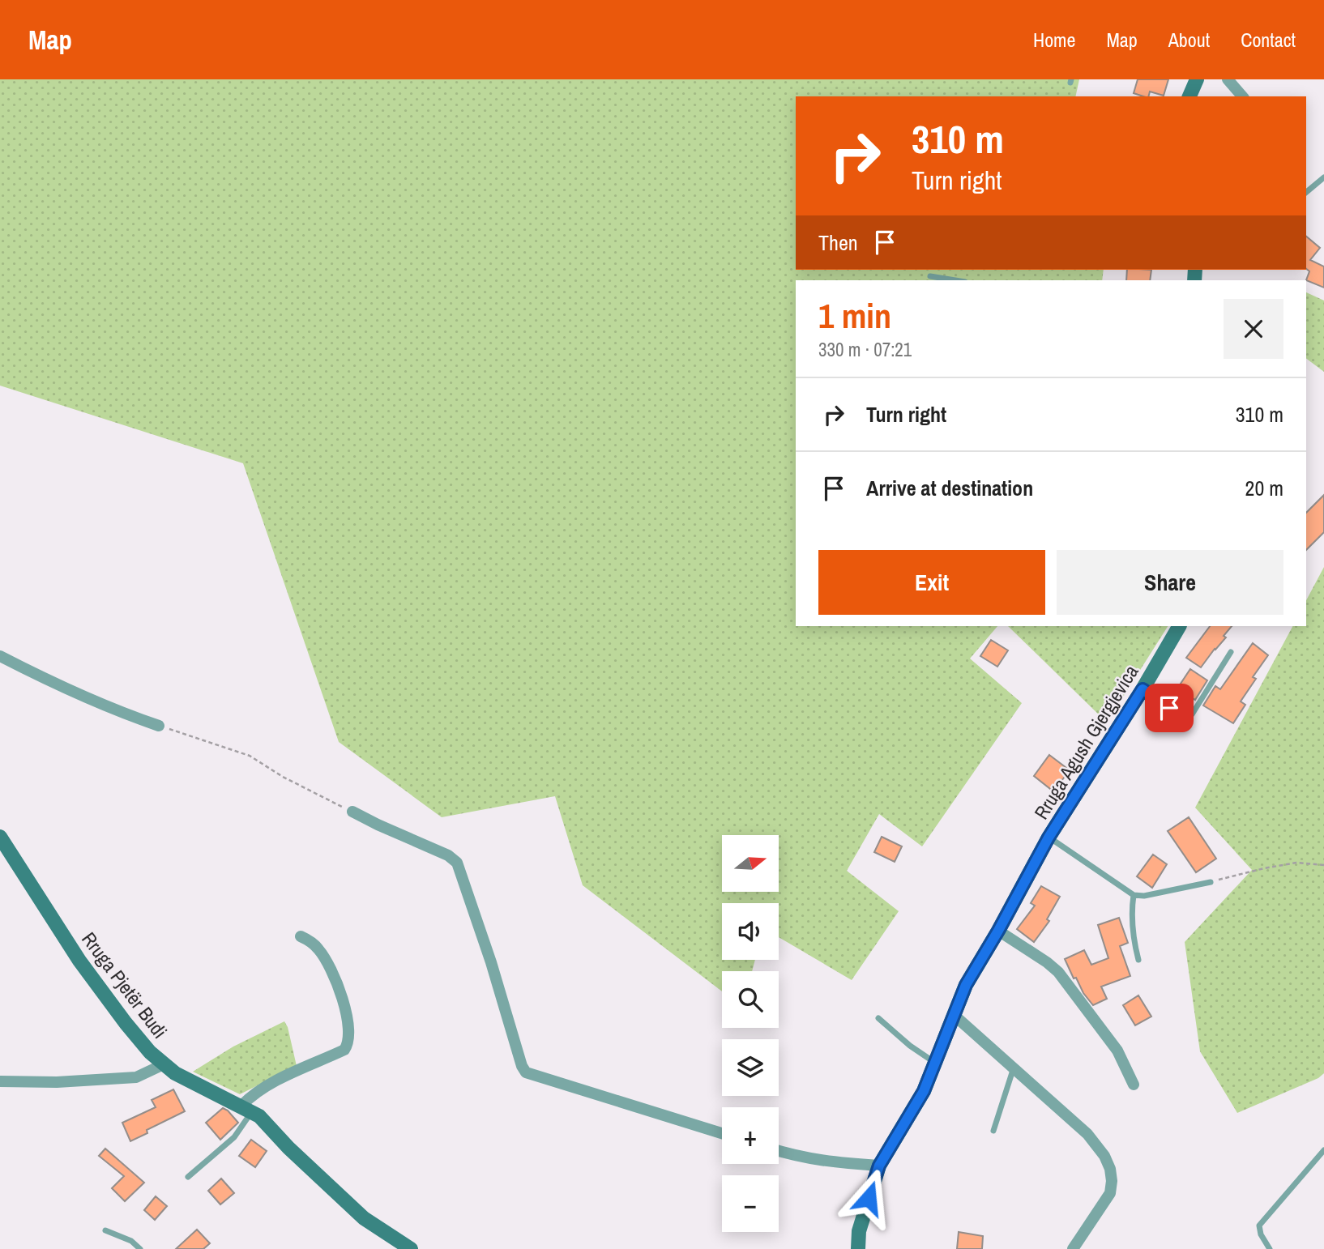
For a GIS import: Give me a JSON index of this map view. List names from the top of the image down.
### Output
{
  "streets": {
    "main road": ["Rruga Agush Gjergjevica", "Rruga Pjetër Budi"]
  },
  "north": "right",
  "page": {
    "header": "Map",
    "nav": [
      "Home",
      "Map",
      "About",
      "Contact"
    ],
    "turn": ["310 m", "Turn right"],
    "then": "Then",
    "heading": ["1 min", "330 m · 07:21"],
    "list": [
      {
        "name": "Turn right",
        "value": "310 m"
      },
      {
        "name": "Arrive at destination",
        "value": "20 m"
      }
    ],
    "buttons": ["Exit", "Share"],
    "map_buttons": ["+", "−"]
  }
}
